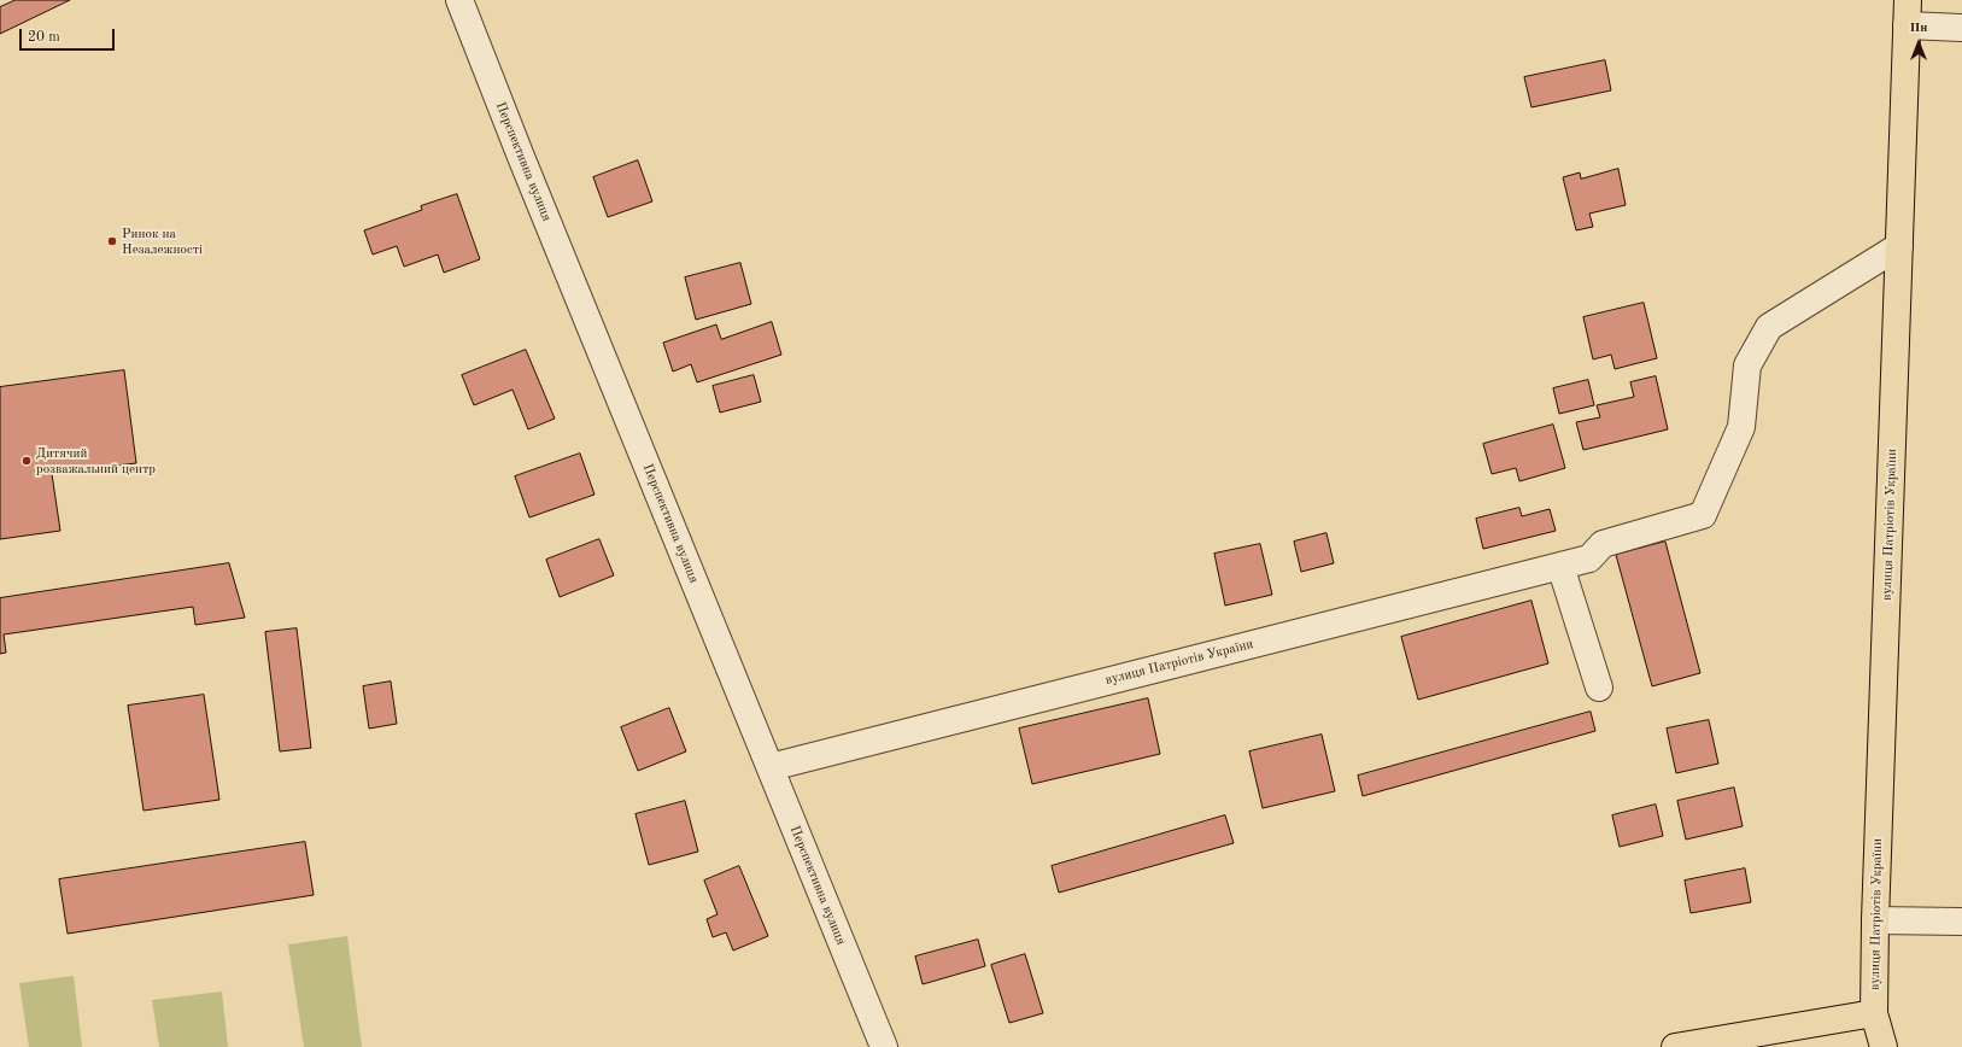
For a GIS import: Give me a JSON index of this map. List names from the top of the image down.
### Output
{
  "streets": {
    "main road": ["вулиця Патріотів України"],
    "street": ["Перспективна вулиця"]
  },
  "crossings": [
    ["Перспективна вулиця", "вулиця Патріотів України"]
  ],
  "places": ["Ринок на Незалежності", "Дитячий розважальний центр"],
  "scale_bar": "20 m",
  "north": "top"
}
